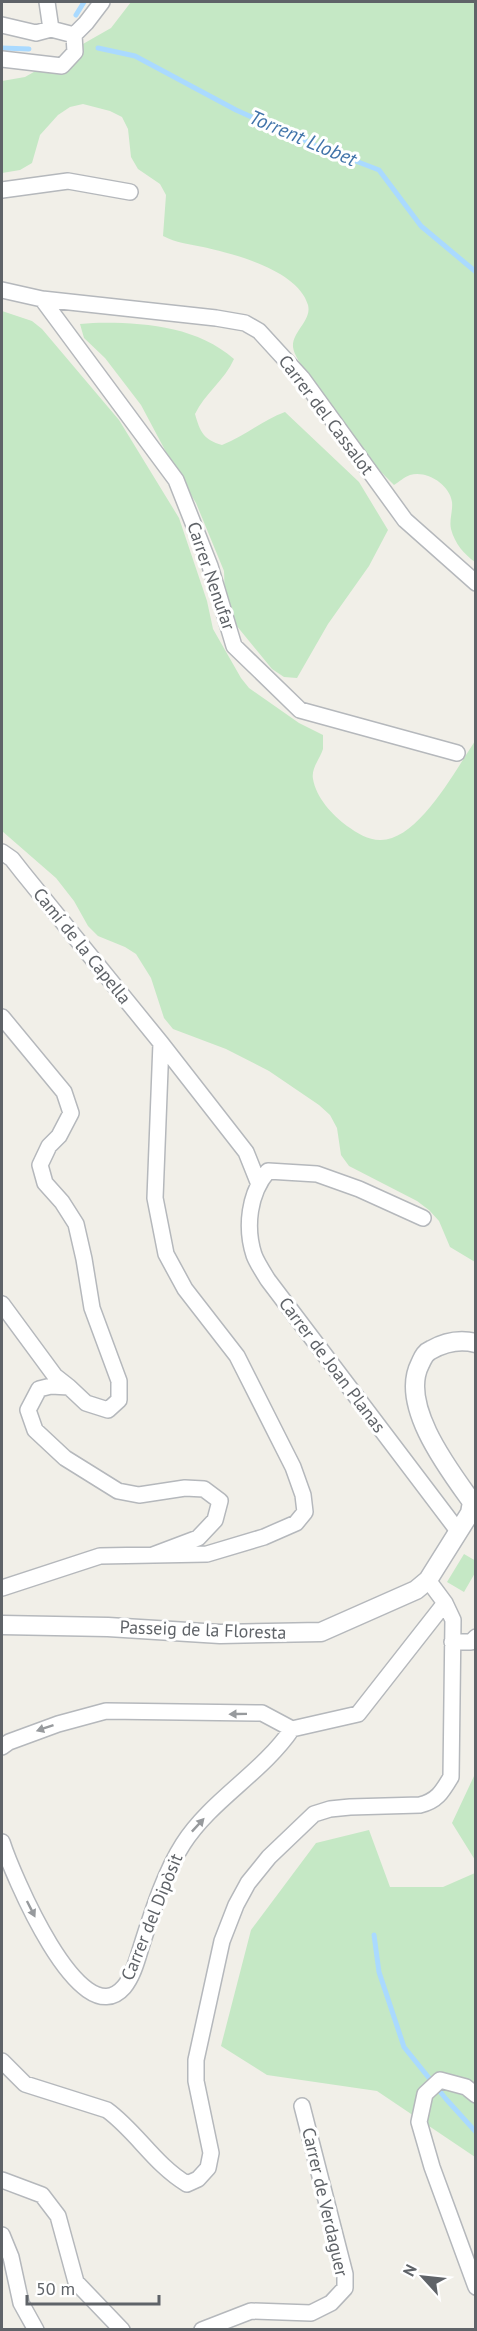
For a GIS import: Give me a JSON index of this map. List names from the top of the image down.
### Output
{
  "streets": {
    "street": [
      "Carrer del Cassalot",
      "Carrer Nenufar",
      "Camí de la Capella",
      "Carrer de Joan Planas",
      "Passeig de la Floresta",
      "Carrer del Dipòsit",
      "Carrer de Verdaguer"
    ]
  },
  "crossings": [
    ["Carrer del Cassalot", "Carrer Nenufar"],
    ["Camí de la Capella", "Carrer de Joan Planas"]
  ],
  "water": ["Torrent Llobet"],
  "scale_bar": "50 m",
  "north": "top left"
}
